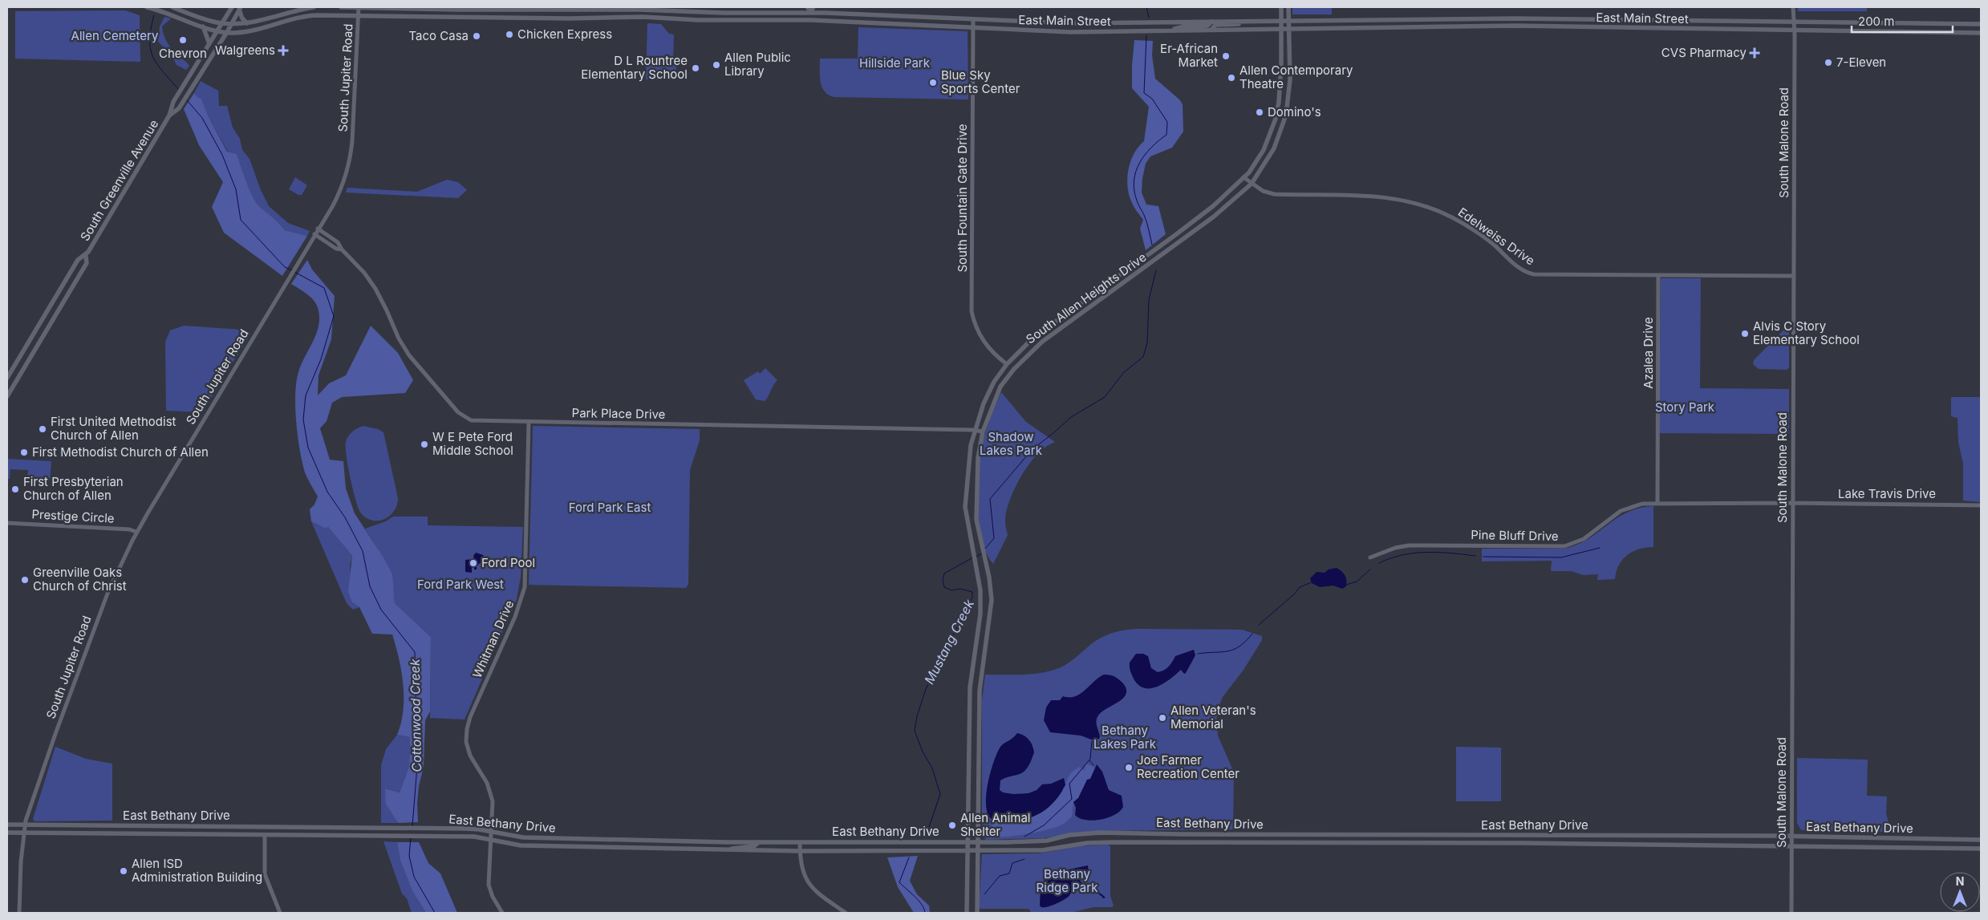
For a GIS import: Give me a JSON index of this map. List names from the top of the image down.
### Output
{
  "streets": {
    "main road": [
      "East Main Street",
      "South Greenville Avenue",
      "South Allen Heights Drive",
      "East Bethany Drive"
    ],
    "street": [
      "South Jupiter Road",
      "South Malone Road",
      "South Fountain Gate Drive",
      "Edelweiss Drive",
      "Azalea Drive",
      "Park Place Drive",
      "Lake Travis Drive",
      "Prestige Circle",
      "Pine Bluff Drive",
      "Whitman Drive"
    ]
  },
  "crossings": [
    ["East Main Street", "South Jupiter Road"],
    ["East Main Street", "South Malone Road"],
    ["East Main Street", "South Greenville Avenue"],
    ["East Main Street", "South Fountain Gate Drive"],
    ["East Main Street", "South Allen Heights Drive"],
    ["South Jupiter Road", "Park Place Drive"],
    ["South Jupiter Road", "Prestige Circle"],
    ["South Jupiter Road", "East Bethany Drive"],
    ["South Malone Road", "Edelweiss Drive"],
    ["South Malone Road", "Lake Travis Drive"],
    ["South Malone Road", "Pine Bluff Drive"],
    ["South Malone Road", "East Bethany Drive"],
    ["South Fountain Gate Drive", "South Allen Heights Drive"],
    ["Edelweiss Drive", "South Allen Heights Drive"],
    ["Edelweiss Drive", "Azalea Drive"],
    ["South Allen Heights Drive", "Park Place Drive"],
    ["South Allen Heights Drive", "East Bethany Drive"],
    ["Azalea Drive", "Pine Bluff Drive"],
    ["Park Place Drive", "Whitman Drive"],
    ["Lake Travis Drive", "Pine Bluff Drive"],
    ["Whitman Drive", "East Bethany Drive"]
  ],
  "water": ["Mustang Creek", "Cottonwood Creek"],
  "parks": [
    "Allen Cemetery",
    "Hillside Park",
    "Story Park",
    "Shadow Lakes Park",
    "Ford Park East",
    "Ford Park West",
    "Bethany Lakes Park",
    "Bethany Ridge Park"
  ],
  "places": {
    "other": [
      "Chicken Express",
      "Taco Casa",
      "Chevron",
      "Er-African Market",
      "7-Eleven",
      "Allen Public Library",
      "D L Rountree Elementary School",
      "Allen Contemporary Theatre",
      "Blue Sky Sports Center",
      "Domino's",
      "Alvis C Story Elementary School",
      "First United Methodist Church of Allen",
      "W E Pete Ford Middle School",
      "First Methodist Church of Allen",
      "First Presbyterian Church of Allen",
      "Ford Pool",
      "Greenville Oaks Church of Christ",
      "Allen Veteran's Memorial",
      "Joe Farmer Recreation Center",
      "Allen Animal Shelter",
      "Allen ISD Administration Building"
    ],
    "health": ["Walgreens", "CVS Pharmacy"]
  },
  "scale_bar": "200 m",
  "north": "top"
}
